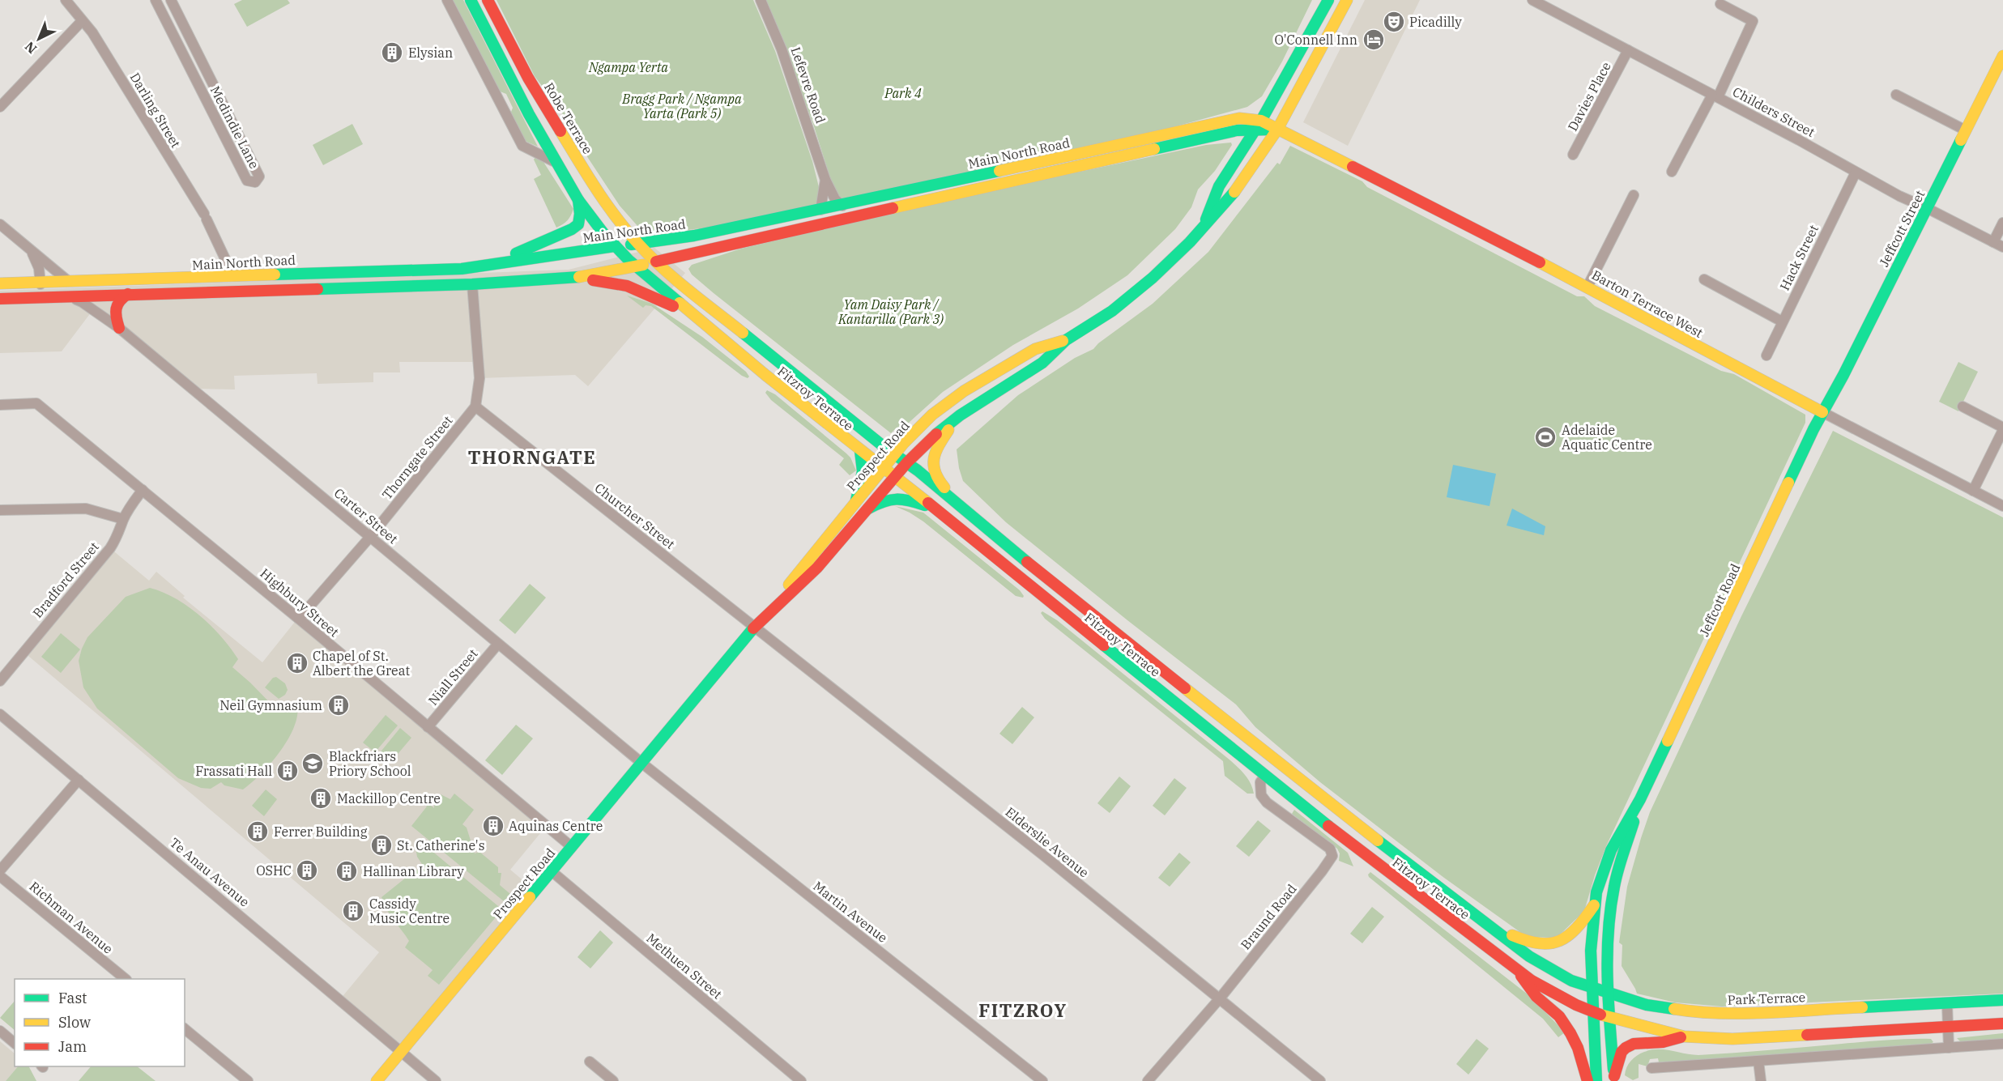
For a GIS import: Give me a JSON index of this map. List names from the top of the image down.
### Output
{
  "streets": {
    "main road": [
      "Robe Terrace",
      "Main North Road",
      "Jeffcott Street",
      "Barton Terrace West",
      "Fitzroy Terrace",
      "Prospect Road",
      "Jeffcott Road",
      "Park Terrace"
    ],
    "street": [
      "Lefevre Road",
      "Davies Place",
      "Darling Street",
      "Childers Street",
      "Medindie Lane",
      "Hack Street",
      "Thorngate Street",
      "Carter Street",
      "Churcher Street",
      "Bradford Street",
      "Highbury Street",
      "Niall Street",
      "Elderslie Avenue",
      "Te Anau Avenue",
      "Martin Avenue",
      "Braund Road",
      "Richman Avenue",
      "Methuen Street"
    ]
  },
  "crossings": [
    ["Lefevre Road", "Main North Road"],
    ["Davies Place", "Childers Street"],
    ["Darling Street", "Main North Road"],
    ["Childers Street", "Jeffcott Street"],
    ["Childers Street", "Hack Street"],
    ["Robe Terrace", "Main North Road"],
    ["Robe Terrace", "Fitzroy Terrace"],
    ["Main North Road", "Fitzroy Terrace"],
    ["Main North Road", "Prospect Road"],
    ["Main North Road", "Carter Street"],
    ["Jeffcott Street", "Barton Terrace West"],
    ["Jeffcott Street", "Jeffcott Road"],
    ["Barton Terrace West", "Prospect Road"],
    ["Barton Terrace West", "Jeffcott Road"],
    ["Fitzroy Terrace", "Prospect Road"],
    ["Fitzroy Terrace", "Jeffcott Road"],
    ["Fitzroy Terrace", "Braund Road"],
    ["Fitzroy Terrace", "Park Terrace"],
    ["Prospect Road", "Carter Street"],
    ["Prospect Road", "Churcher Street"],
    ["Prospect Road", "Highbury Street"],
    ["Prospect Road", "Elderslie Avenue"],
    ["Prospect Road", "Te Anau Avenue"],
    ["Prospect Road", "Martin Avenue"],
    ["Prospect Road", "Methuen Street"],
    ["Thorngate Street", "Carter Street"],
    ["Thorngate Street", "Churcher Street"],
    ["Thorngate Street", "Highbury Street"],
    ["Carter Street", "Niall Street"],
    ["Carter Street", "Martin Avenue"],
    ["Churcher Street", "Elderslie Avenue"],
    ["Bradford Street", "Highbury Street"],
    ["Jeffcott Road", "Park Terrace"],
    ["Highbury Street", "Niall Street"],
    ["Elderslie Avenue", "Braund Road"]
  ],
  "districts": ["THORNGATE", "FITZROY"],
  "parks": [
    "Ngampa Yerta",
    "Park 4",
    "Bragg Park / Ngampa Yarta (Park 5)",
    "Yam Daisy Park / Kantarilla (Park 3)"
  ],
  "places": {
    "theatre": ["Picadilly"],
    "hotel": ["O'Connell Inn"],
    "building": [
      "Elysian",
      "Chapel of St. Albert the Great",
      "Neil Gymnasium",
      "Frassati Hall",
      "Mackillop Centre",
      "Aquinas Centre",
      "Ferrer Building",
      "St. Catherine's",
      "OSHC",
      "Hallinan Library",
      "Cassidy Music Centre"
    ],
    "sports": ["Adelaide Aquatic Centre"],
    "school or university": ["Blackfriars Priory School"]
  },
  "legend": ["Fast", "Slow", "Jam"],
  "north": "bottom left"
}
